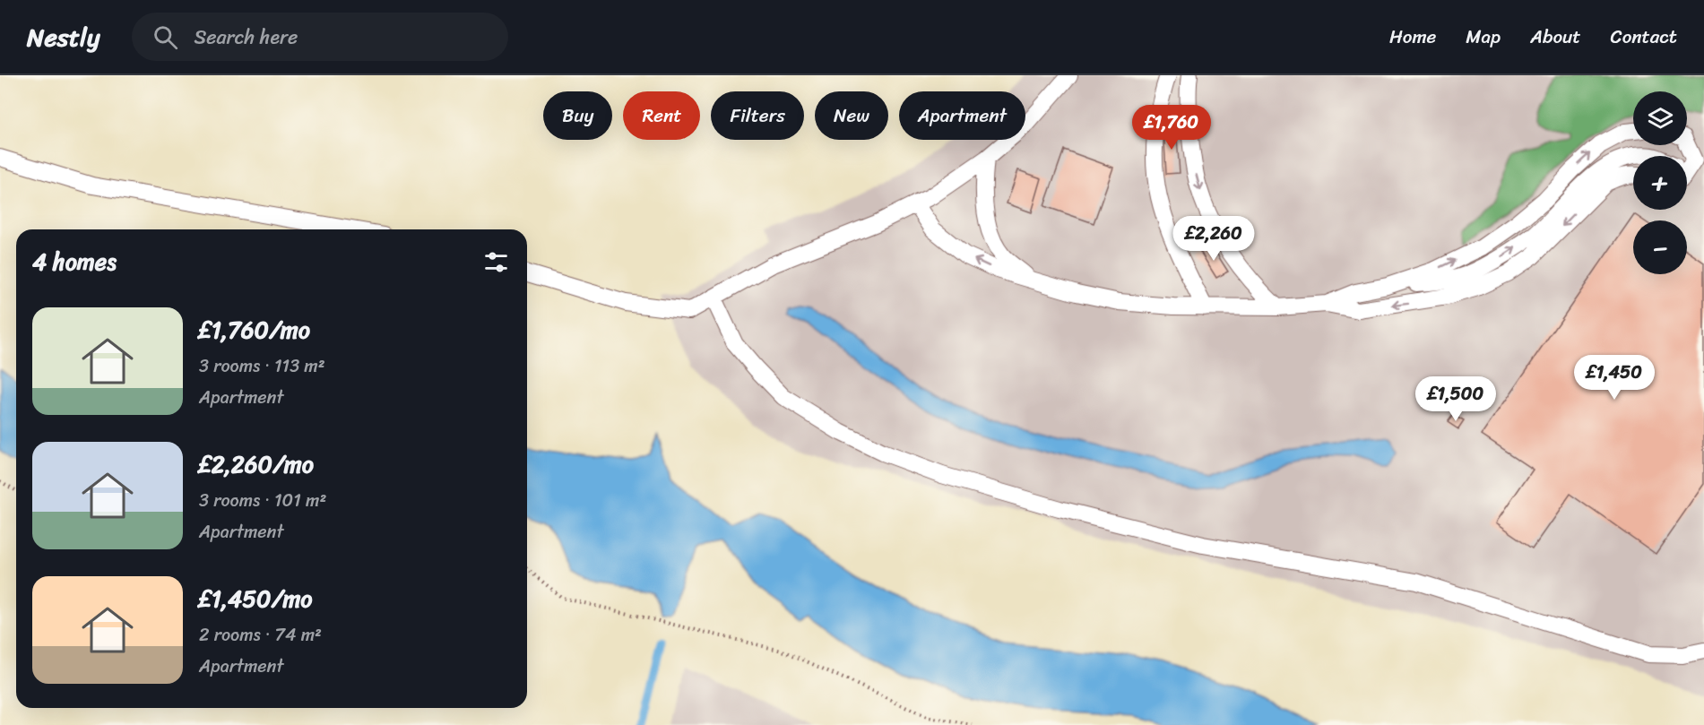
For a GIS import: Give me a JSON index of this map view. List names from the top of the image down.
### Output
{
  "page": {
    "header": "Nestly",
    "search": "Search here",
    "nav": [
      "Home",
      "Map",
      "About",
      "Contact"
    ],
    "map_buttons": ["+", "−"],
    "chip": [
      "Buy",
      "Rent",
      "Filters",
      "New",
      "Apartment"
    ],
    "price": [
      "£1,760",
      "£2,260",
      "£1,450",
      "£1,500"
    ],
    "heading": "4 homes",
    "list": [
      {
        "name": "£1,760/mo",
        "note": "3 rooms · 113 m² · Apartment"
      },
      {
        "name": "£2,260/mo",
        "note": "3 rooms · 101 m² · Apartment"
      },
      {
        "name": "£1,450/mo",
        "note": "2 rooms · 74 m² · Apartment"
      }
    ]
  }
}
